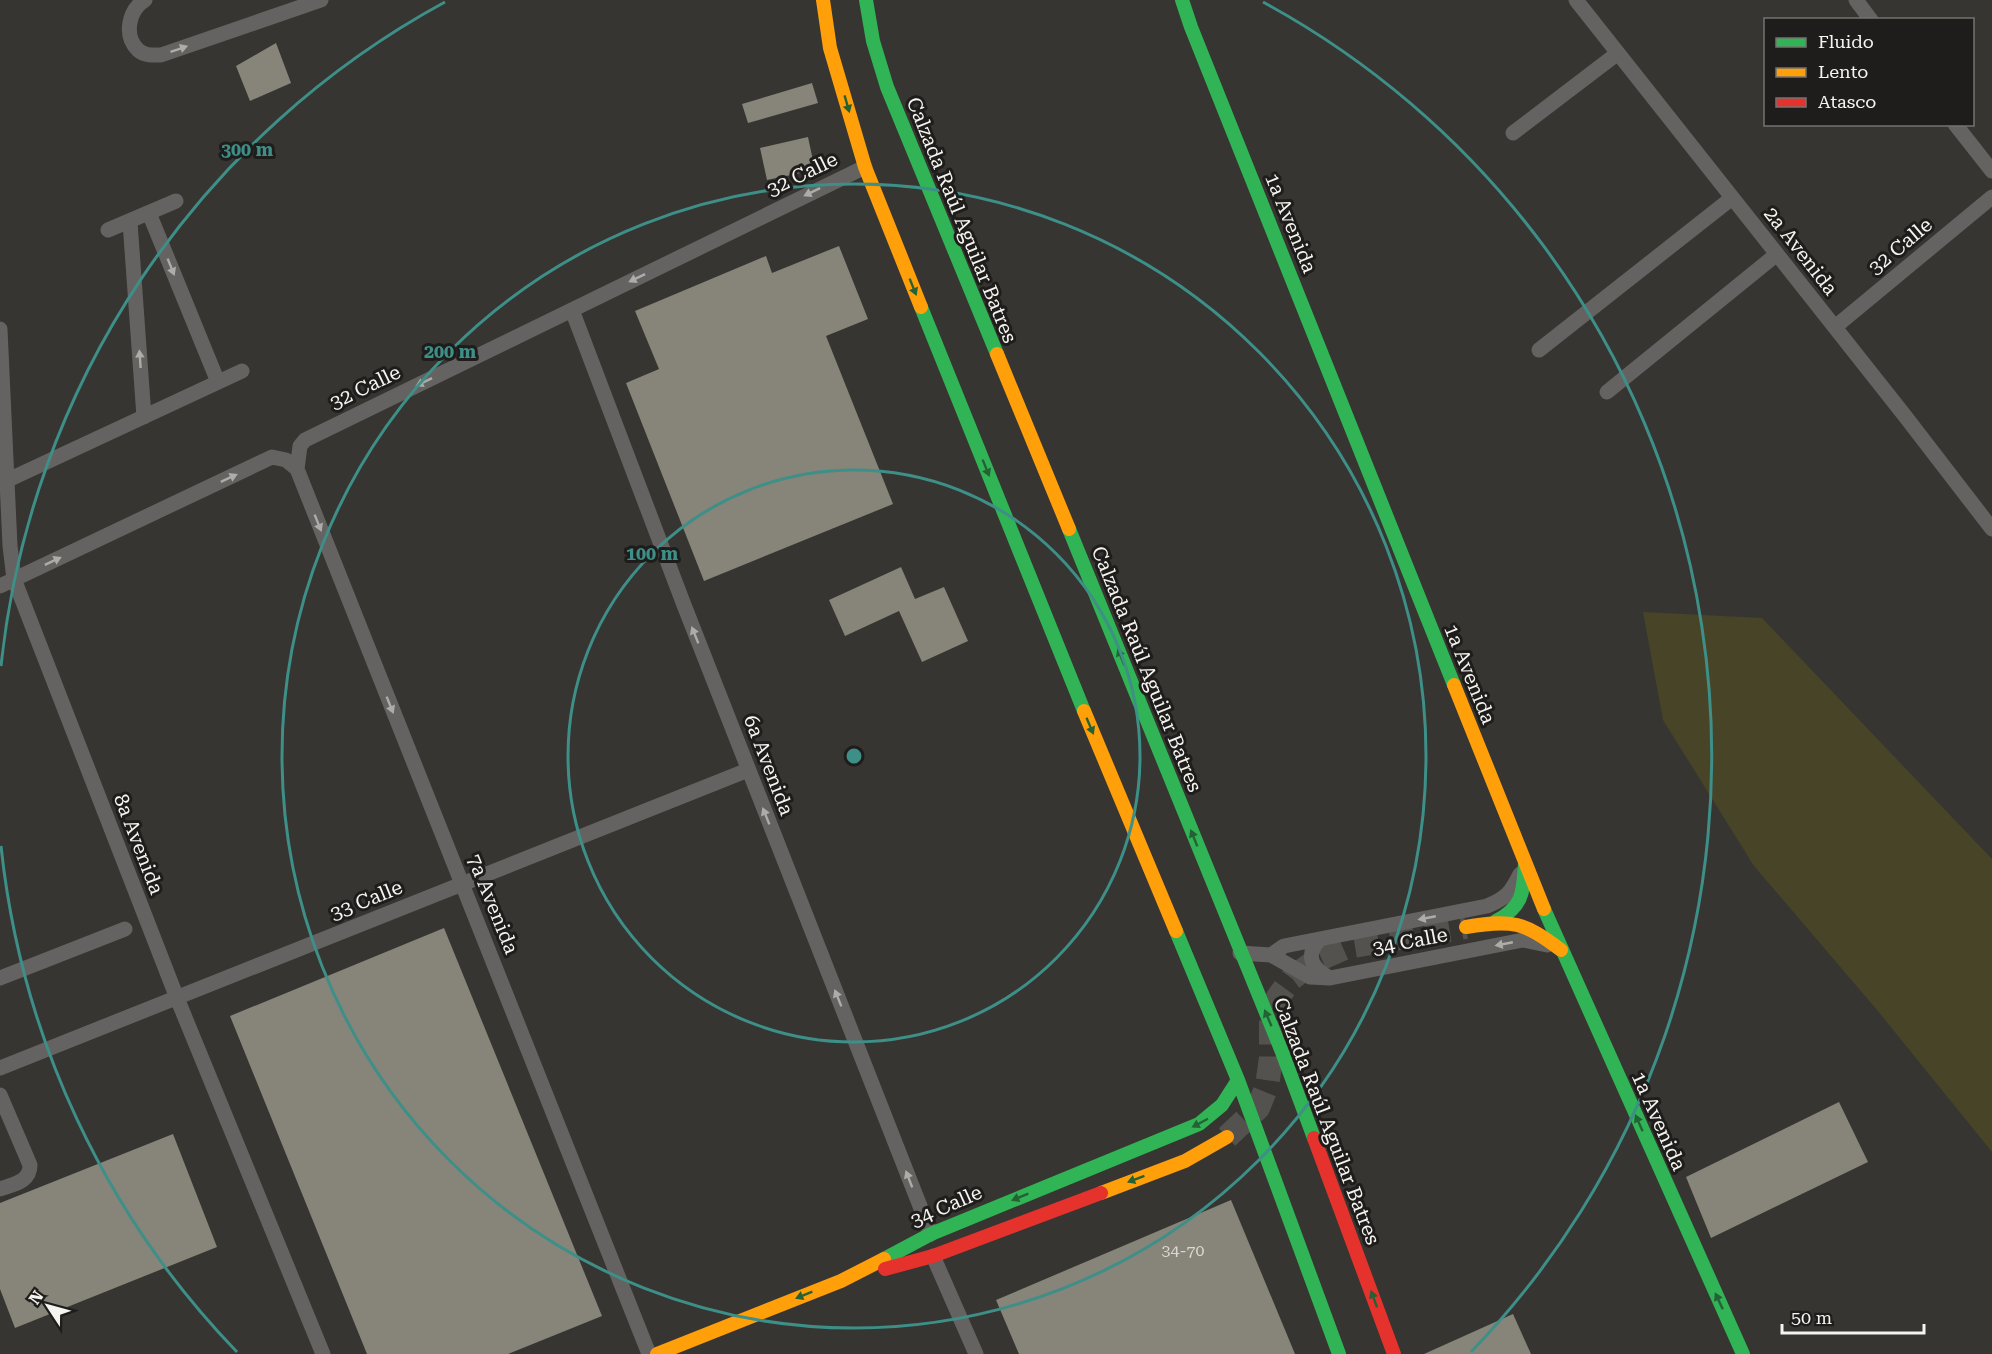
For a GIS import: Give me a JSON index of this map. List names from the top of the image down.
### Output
{
  "streets": {
    "main road": ["Calzada Raúl Aguilar Batres", "1a Avenida", "34 Calle"],
    "street": [
      "32 Calle",
      "2a Avenida",
      "6a Avenida",
      "8a Avenida",
      "33 Calle",
      "7a Avenida"
    ]
  },
  "crossings": [
    ["32 Calle", "2a Avenida"],
    ["32 Calle", "6a Avenida"],
    ["32 Calle", "7a Avenida"],
    ["Calzada Raúl Aguilar Batres", "34 Calle"],
    ["1a Avenida", "34 Calle"],
    ["6a Avenida", "33 Calle"],
    ["6a Avenida", "34 Calle"],
    ["8a Avenida", "33 Calle"],
    ["33 Calle", "7a Avenida"]
  ],
  "one_way": [
    "32 Calle",
    "6a Avenida",
    "7a Avenida",
    "34 Calle"
  ],
  "house_numbers": ["34-70"],
  "legend": ["Fluido", "Lento", "Atasco"],
  "scale_bar": "50 m",
  "north": "top left",
  "rings": ["300 m", "200 m", "100 m"]
}
